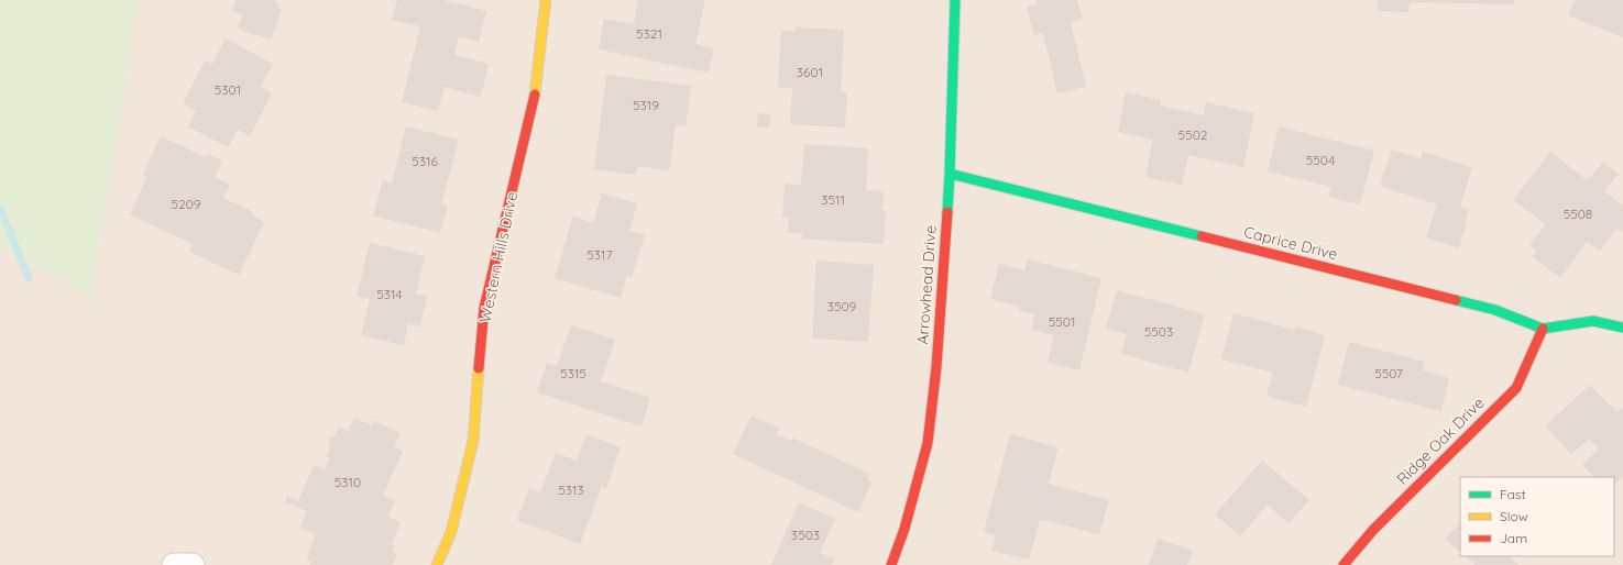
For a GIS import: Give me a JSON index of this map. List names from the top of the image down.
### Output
{
  "streets": {
    "street": [
      "Caprice Drive",
      "Western Hills Drive",
      "Arrowhead Drive",
      "Ridge Oak Drive"
    ]
  },
  "crossings": [
    ["Caprice Drive", "Arrowhead Drive"],
    ["Caprice Drive", "Ridge Oak Drive"]
  ],
  "house_numbers": [
    "5321",
    "3601",
    "5301",
    "5319",
    "5502",
    "5504",
    "5316",
    "3511",
    "5209",
    "5508",
    "5317",
    "5314",
    "3509",
    "5501",
    "5503",
    "5315",
    "5507",
    "5310",
    "5313",
    "3503"
  ],
  "legend": ["Fast", "Slow", "Jam"]
}
